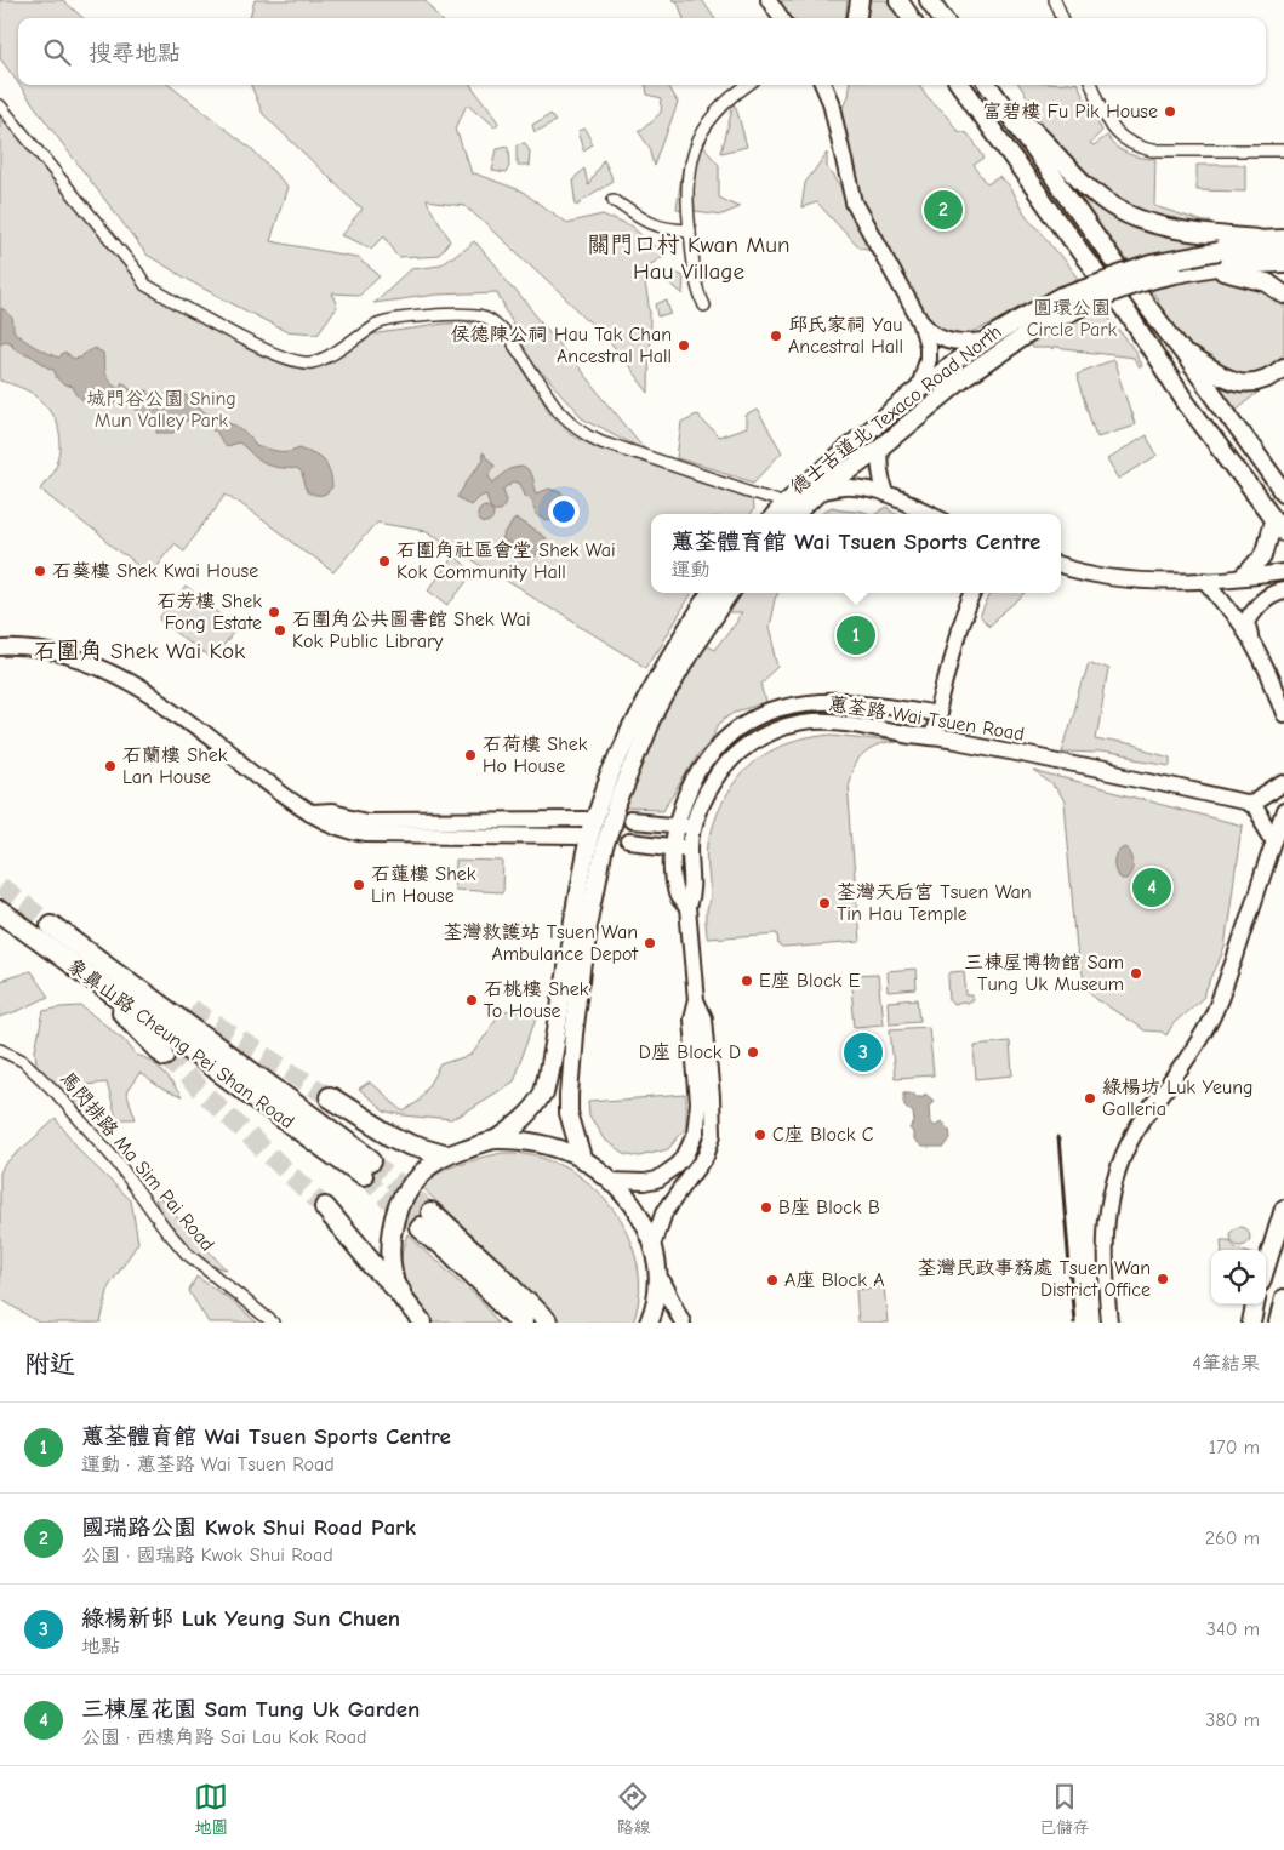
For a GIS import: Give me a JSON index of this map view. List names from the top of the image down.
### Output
{
  "streets": {
    "highway": ["象鼻山路 Cheung Pei Shan Road"],
    "main road": ["德士古道北 Texaco Road North", "蕙荃路 Wai Tsuen Road"],
    "street": ["馬閃排路 Ma Sim Pai Road"]
  },
  "districts": ["關門口村 Kwan Mun Hau Village", "石圍角 Shek Wai Kok"],
  "parks": ["圓環公園 Circle Park", "城門谷公園 Shing Mun Valley Park"],
  "places": [
    "富碧樓 Fu Pik House",
    "邱氏家祠 Yau Ancestral Hall",
    "侯德陳公祠 Hau Tak Chan Ancestral Hall",
    "石圍角社區會堂 Shek Wai Kok Community Hall",
    "石葵樓 Shek Kwai House",
    "石芳樓 Shek Fong Estate",
    "石圍角公共圖書館 Shek Wai Kok Public Library",
    "石荷樓 Shek Ho House",
    "石蘭樓 Shek Lan House",
    "石蓮樓 Shek Lin House",
    "荃灣天后宮 Tsuen Wan Tin Hau Temple",
    "荃灣救護站 Tsuen Wan Ambulance Depot",
    "三棟屋博物館 Sam Tung Uk Museum",
    "E座 Block E",
    "石桃樓 Shek To House",
    "D座 Block D",
    "綠楊坊 Luk Yeung Galleria",
    "C座 Block C",
    "B座 Block B",
    "荃灣民政事務處 Tsuen Wan District Office",
    "A座 Block A"
  ],
  "page": {
    "search": "搜尋地點",
    "pins": [
      "2",
      "1",
      "4",
      "3"
    ],
    "popup": ["蕙荃體育館 Wai Tsuen Sports Centre", "運動"],
    "heading": ["附近", "4筆結果"],
    "list": [
      {
        "mark": "1",
        "name": "蕙荃體育館 Wai Tsuen Sports Centre",
        "note": "運動 · 蕙荃路 Wai Tsuen Road",
        "value": "170 m"
      },
      {
        "mark": "2",
        "name": "國瑞路公園 Kwok Shui Road Park",
        "note": "公園 · 國瑞路 Kwok Shui Road",
        "value": "260 m"
      },
      {
        "mark": "3",
        "name": "綠楊新邨 Luk Yeung Sun Chuen",
        "note": "地點",
        "value": "340 m"
      },
      {
        "mark": "4",
        "name": "三棟屋花園 Sam Tung Uk Garden",
        "note": "公園 · 西樓角路 Sai Lau Kok Road",
        "value": "380 m"
      }
    ],
    "nav": ["地圖", "路線", "已儲存"]
  }
}
